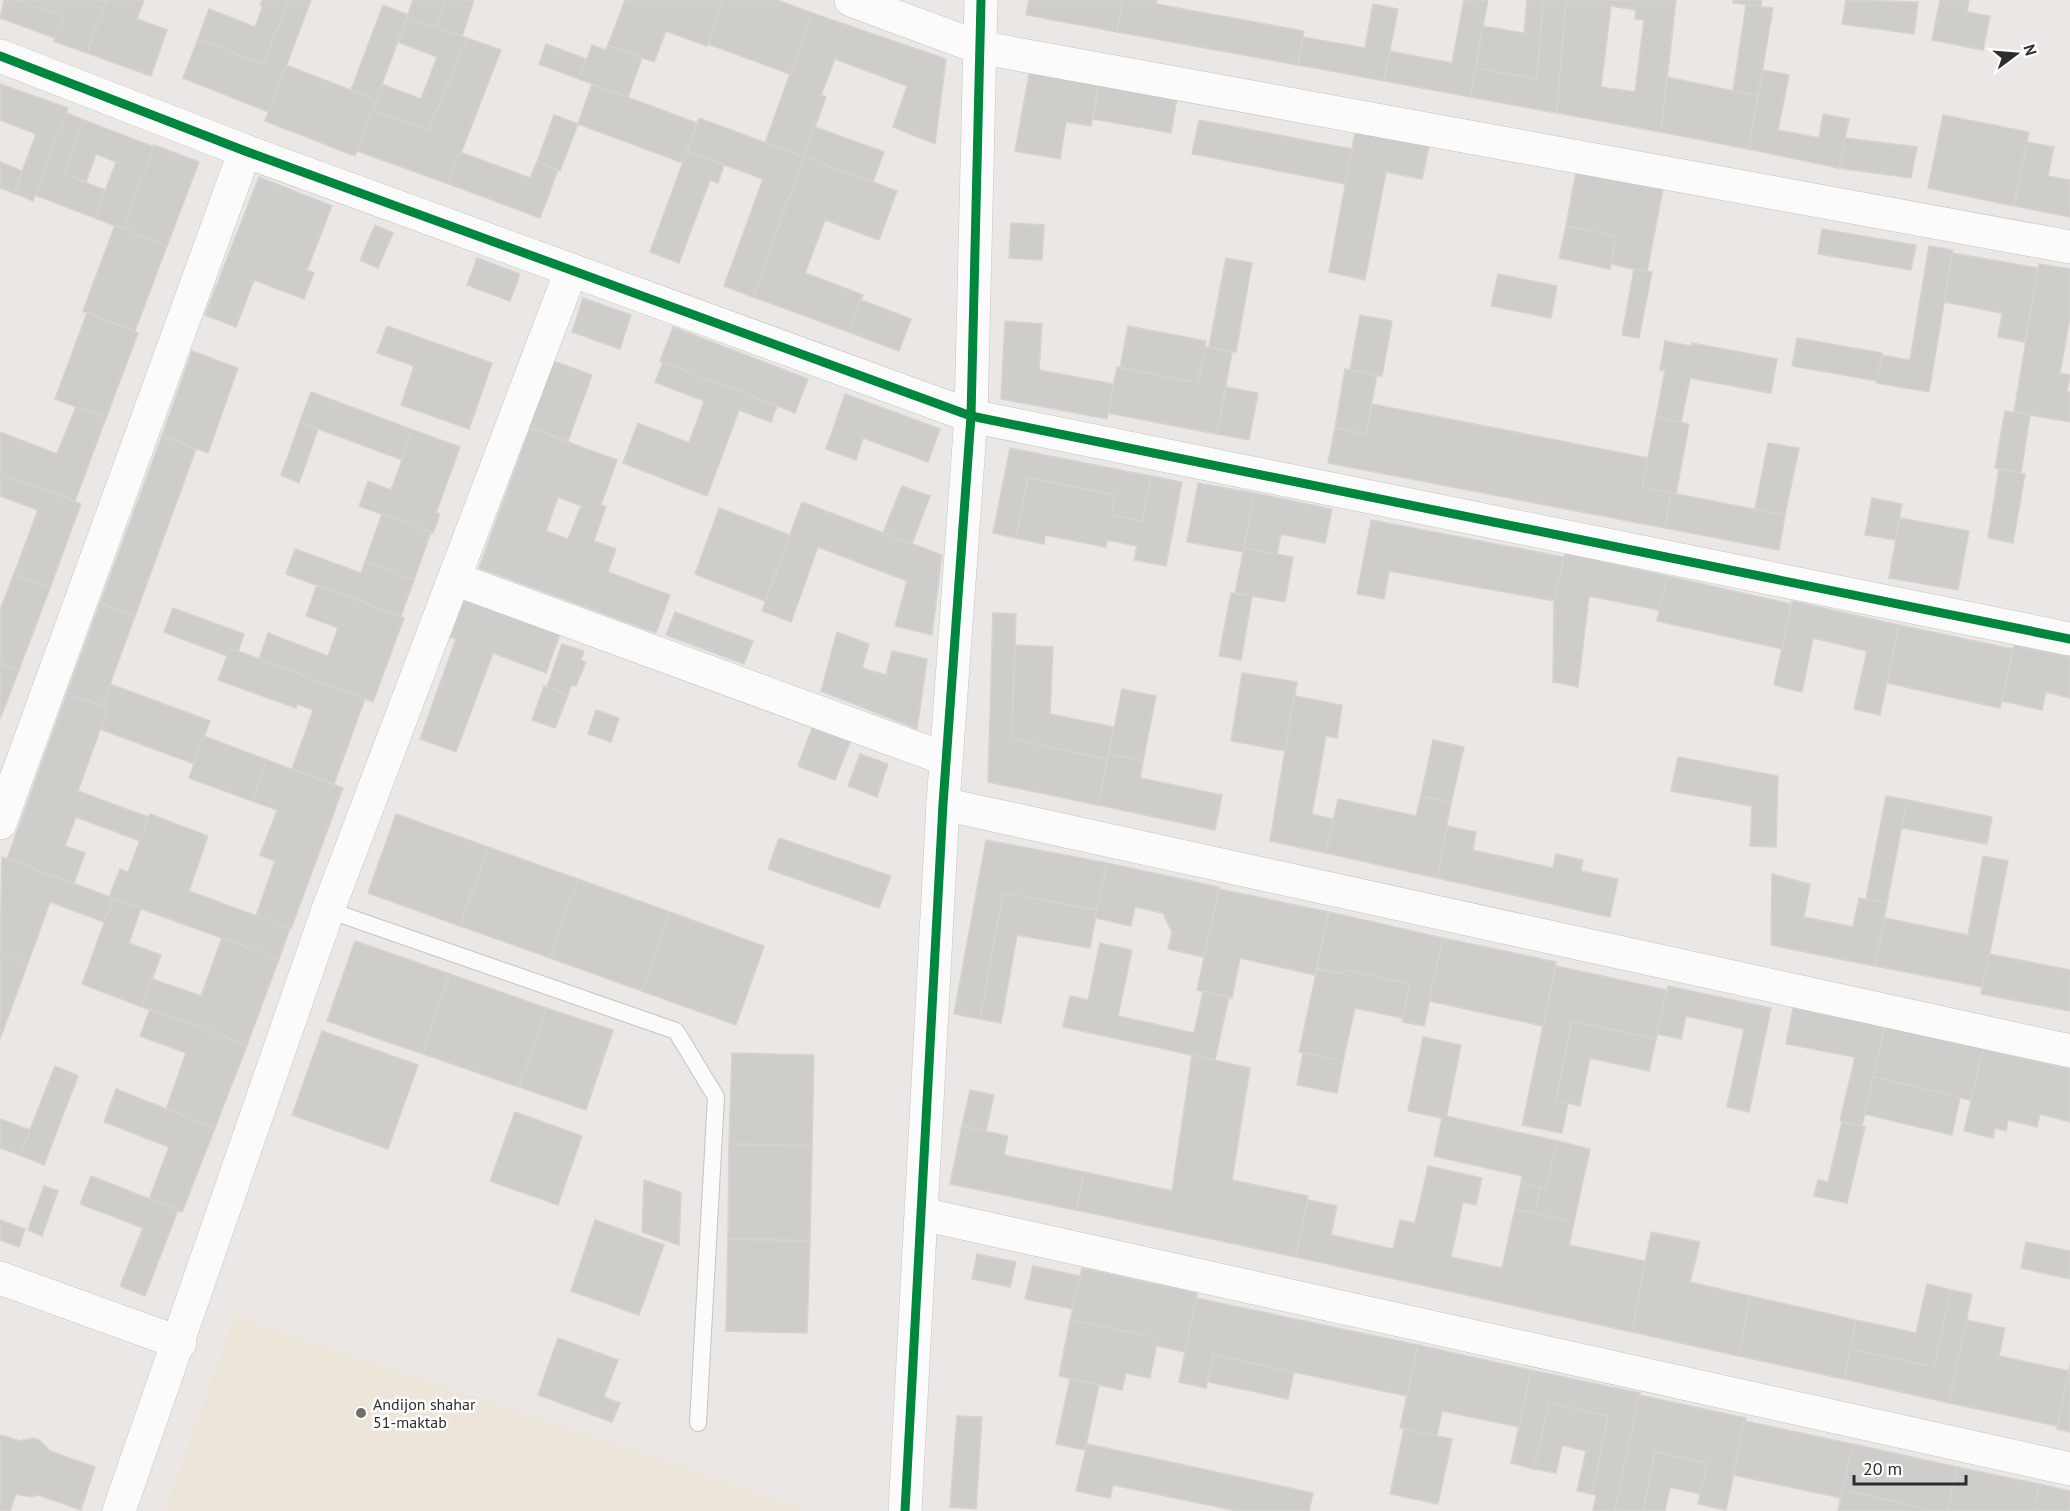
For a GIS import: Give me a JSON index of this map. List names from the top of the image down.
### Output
{
  "places": ["Andijon shahar 51-maktab"],
  "scale_bar": "20 m",
  "north": "right"
}
